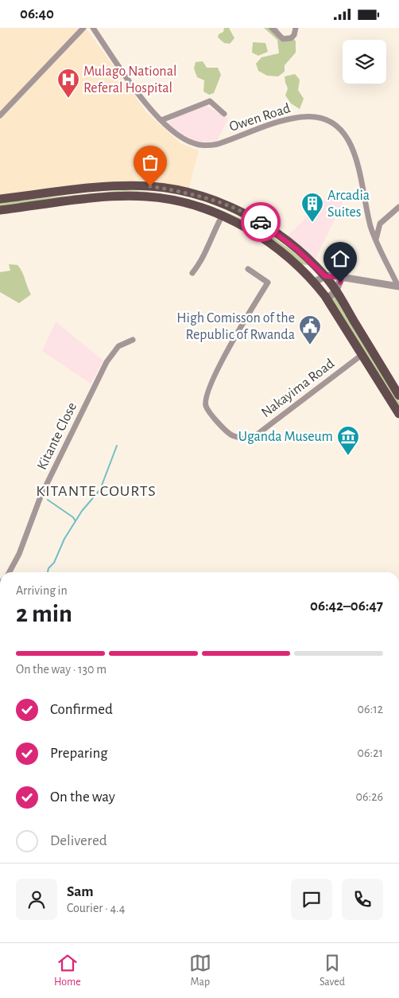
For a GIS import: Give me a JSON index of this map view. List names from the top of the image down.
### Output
{
  "streets": {
    "street": ["Owen Road", "Nakayima Road", "Kitante Close"]
  },
  "districts": ["KITANTE COURTS"],
  "places": {
    "hospital": ["Mulago National Referal Hospital"],
    "building": ["Arcadia Suites"],
    "public building": ["High Comisson of the Republic of Rwanda"],
    "museum": ["Uganda Museum"]
  },
  "page": {
    "status": "06:40",
    "heading": ["2 min", "Arriving in", "06:42–06:47"],
    "panel": ["Sam", "Courier · 4.4"],
    "bar": "On the way · 130 m",
    "list": [
      ["Confirmed", "06:12"],
      ["Preparing", "06:21"],
      ["On the way", "06:26"],
      "Delivered"
    ],
    "tabs": ["Home", "Map", "Saved"]
  }
}
